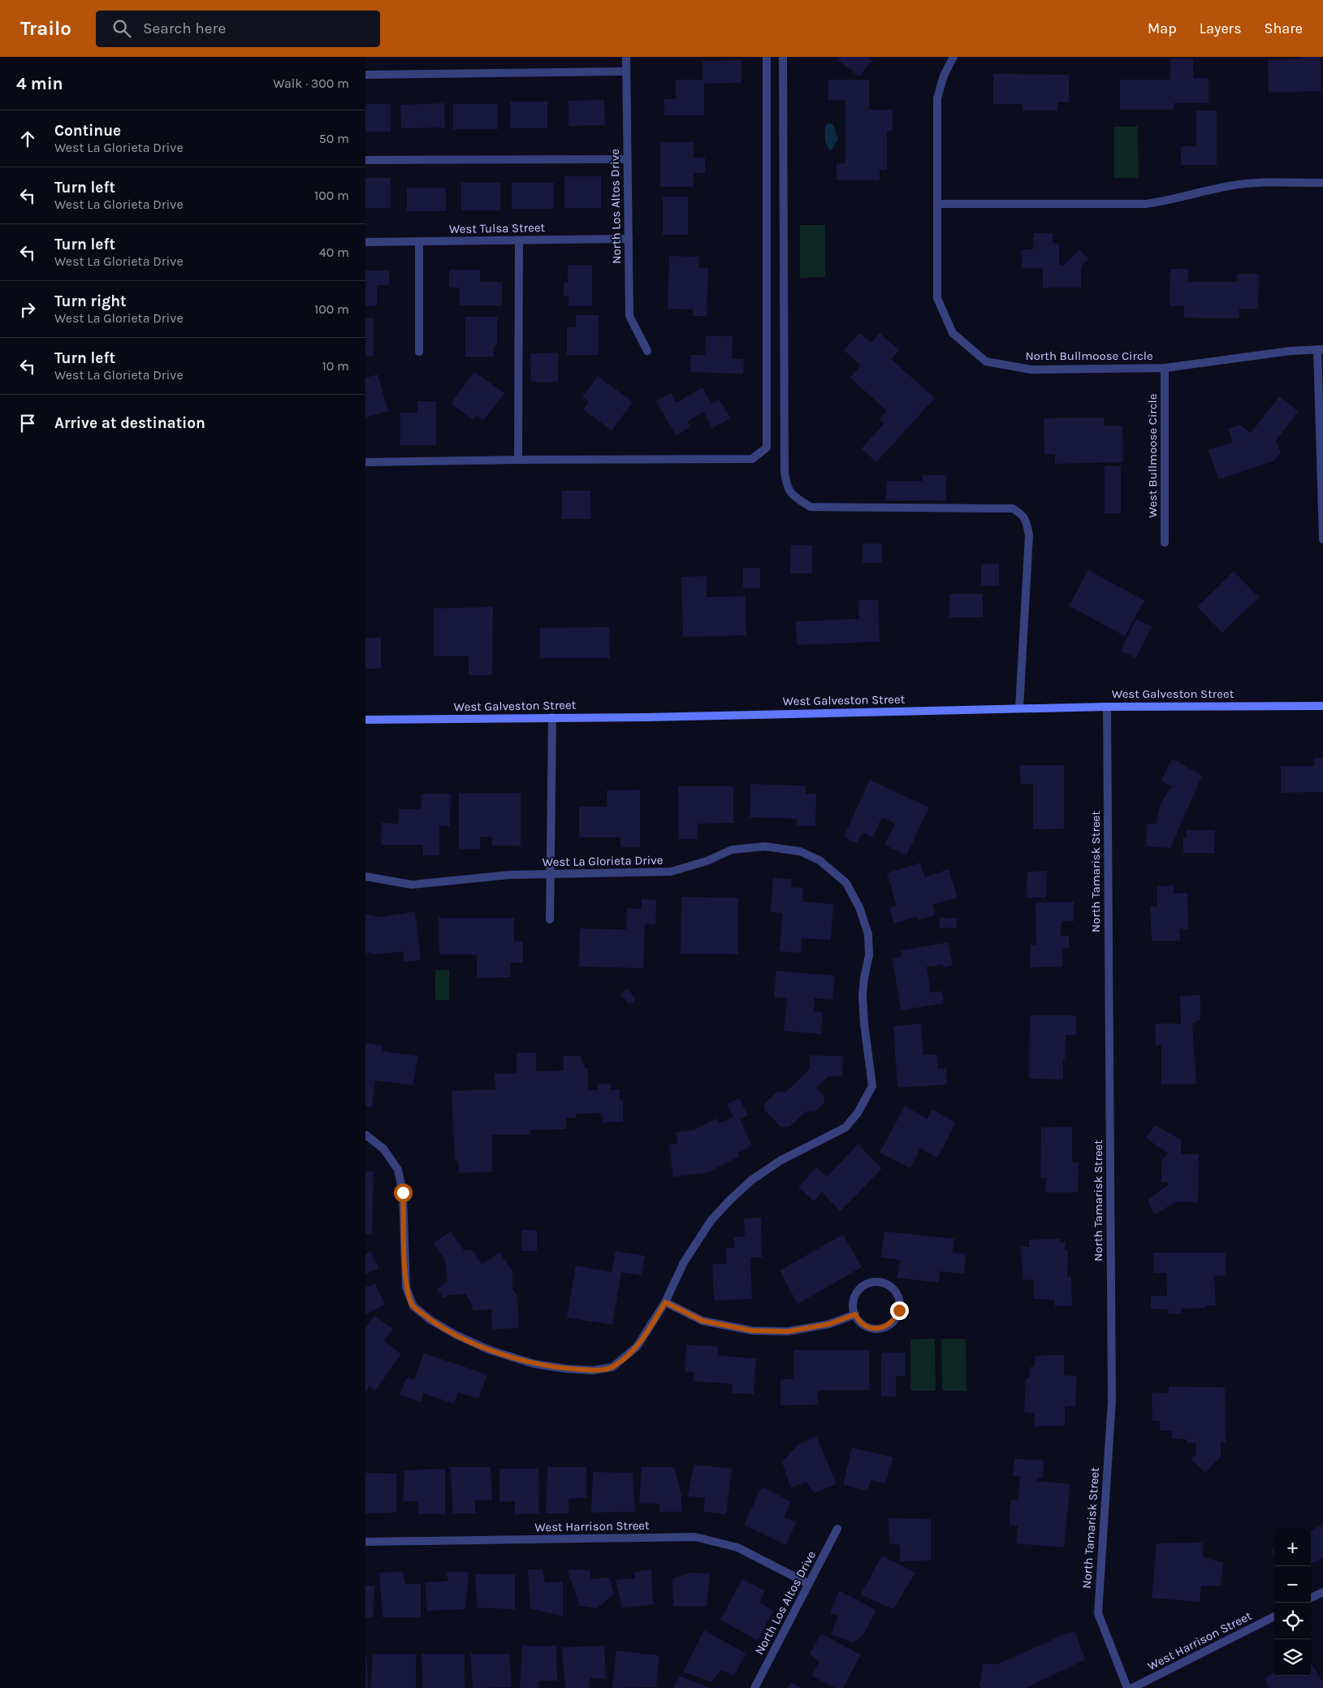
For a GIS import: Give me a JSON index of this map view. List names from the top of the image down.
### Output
{
  "streets": {
    "street": [
      "North Los Altos Drive",
      "West Tulsa Street",
      "North Bullmoose Circle",
      "West Bullmoose Circle",
      "West Galveston Street",
      "West La Glorieta Drive",
      "North Tamarisk Street",
      "West Harrison Street"
    ]
  },
  "crossings": [
    ["North Los Altos Drive", "West Tulsa Street"],
    ["North Los Altos Drive", "West Harrison Street"],
    ["North Bullmoose Circle", "West Bullmoose Circle"],
    ["West Galveston Street", "North Tamarisk Street"]
  ],
  "page": {
    "header": "Trailo",
    "search": "Search here",
    "nav": ["Map", "Layers", "Share"],
    "heading": ["4 min", "Walk · 300 m"],
    "list": [
      ["Continue", "West La Glorieta Drive", "50 m"],
      ["Turn left", "West La Glorieta Drive", "100 m"],
      ["Turn left", "West La Glorieta Drive", "40 m"],
      ["Turn right", "West La Glorieta Drive", "100 m"],
      ["Turn left", "West La Glorieta Drive", "10 m"],
      "Arrive at destination"
    ],
    "map_buttons": ["+", "−"]
  }
}
